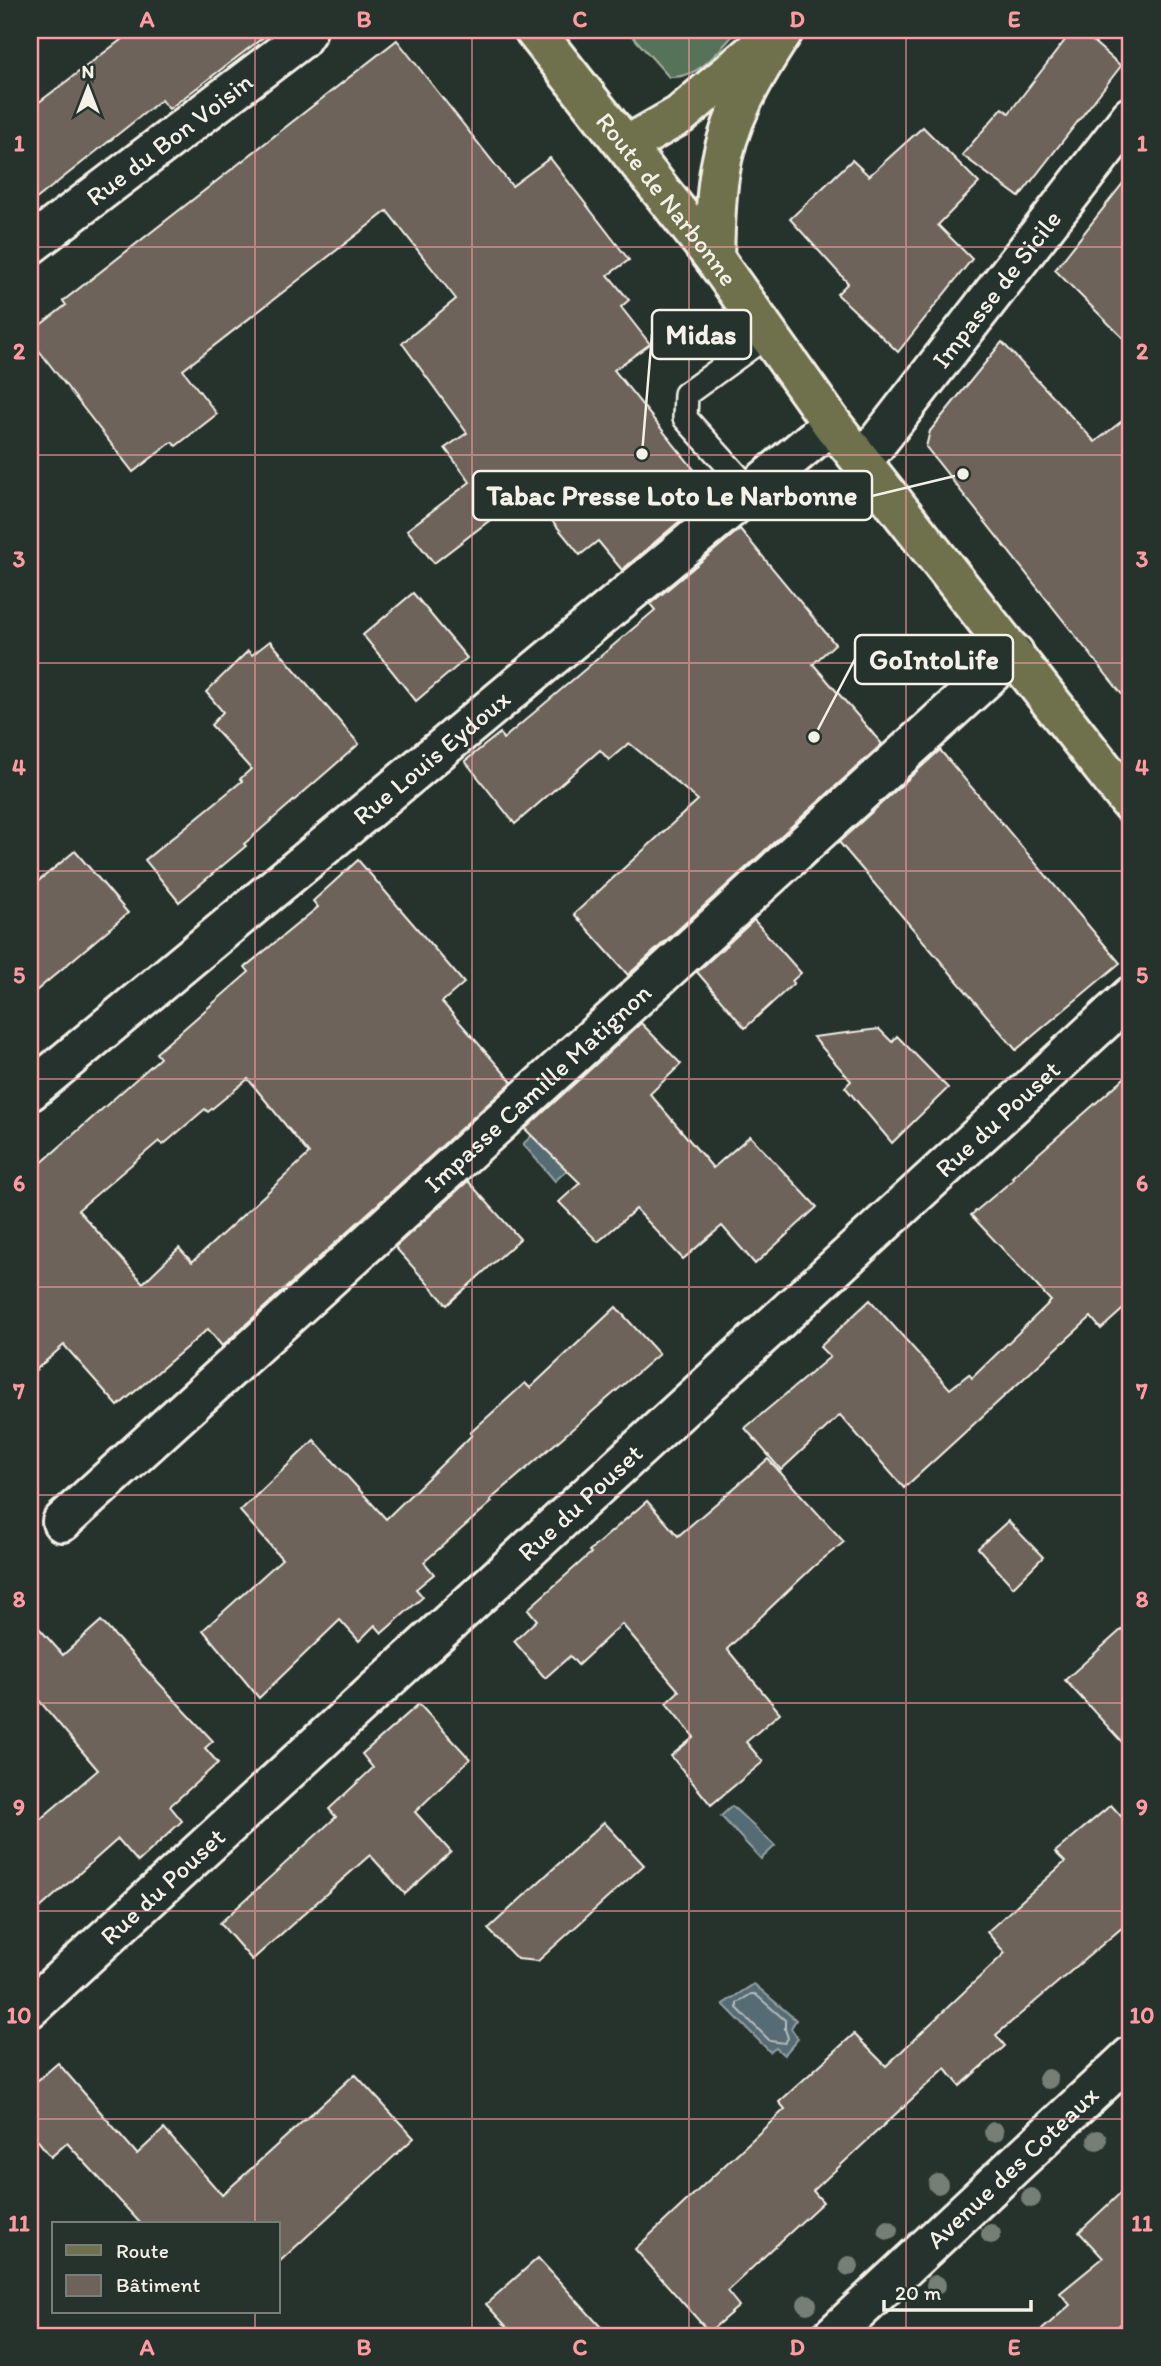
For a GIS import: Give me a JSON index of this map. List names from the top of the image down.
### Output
{
  "streets": {
    "main road": ["Route de Narbonne"],
    "street": [
      "Rue du Bon Voisin",
      "Impasse de Sicile",
      "Rue Louis Eydoux",
      "Impasse Camille Matignon",
      "Rue du Pouset",
      "Avenue des Coteaux"
    ]
  },
  "crossings": [
    ["Route de Narbonne", "Impasse de Sicile"],
    ["Route de Narbonne", "Rue Louis Eydoux"],
    ["Route de Narbonne", "Impasse Camille Matignon"]
  ],
  "places": ["Midas", "Tabac Presse Loto Le Narbonne", "GoIntoLife"],
  "legend": ["Route", "Bâtiment"],
  "scale_bar": "20 m",
  "north": "top",
  "grid": {
    "columns": [
      "A",
      "B",
      "C",
      "D",
      "E"
    ],
    "rows": [
      "1",
      "2",
      "3",
      "4",
      "5",
      "6",
      "7",
      "8",
      "9",
      "10",
      "11"
    ]
  }
}
